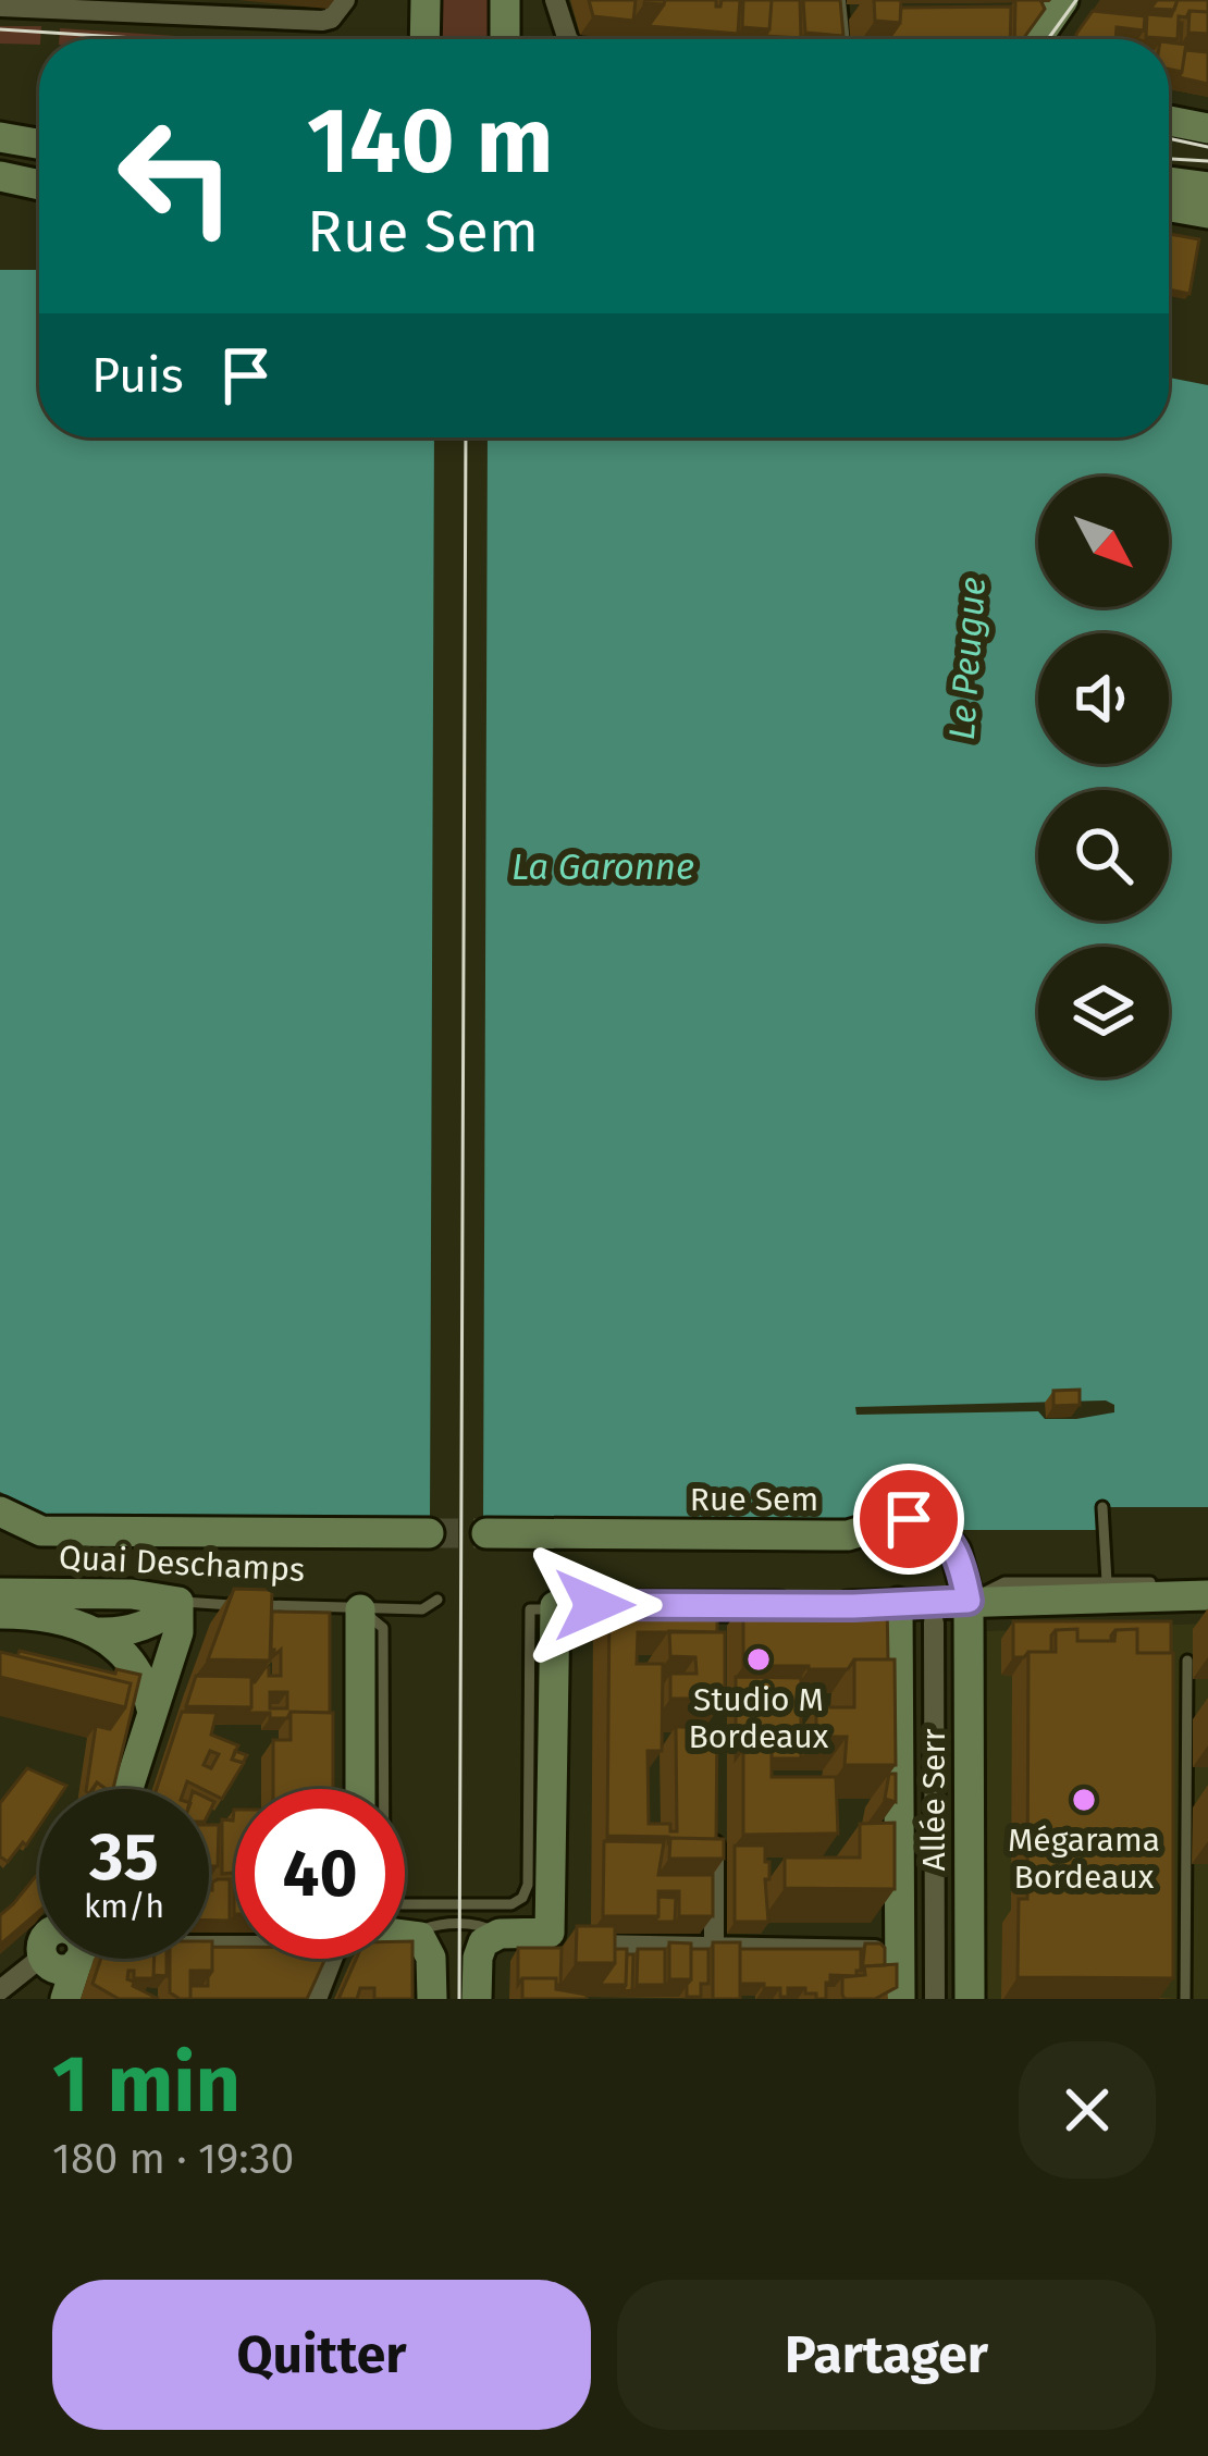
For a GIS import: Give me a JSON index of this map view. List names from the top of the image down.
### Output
{
  "streets": {
    "street": ["Rue Sem", "Quai Deschamps", "Allée Serr"]
  },
  "crossings": [
    ["Rue Sem", "Allée Serr"]
  ],
  "water": ["Le Peugue", "La Garonne"],
  "places": ["Studio M Bordeaux", "Mégarama Bordeaux"],
  "north": "bottom right",
  "page": {
    "turn": ["140 m", "Rue Sem"],
    "then": "Puis",
    "speed": "35 km/h",
    "limit": "40",
    "heading": ["1 min", "180 m · 19:30"],
    "buttons": ["Quitter", "Partager"]
  }
}
